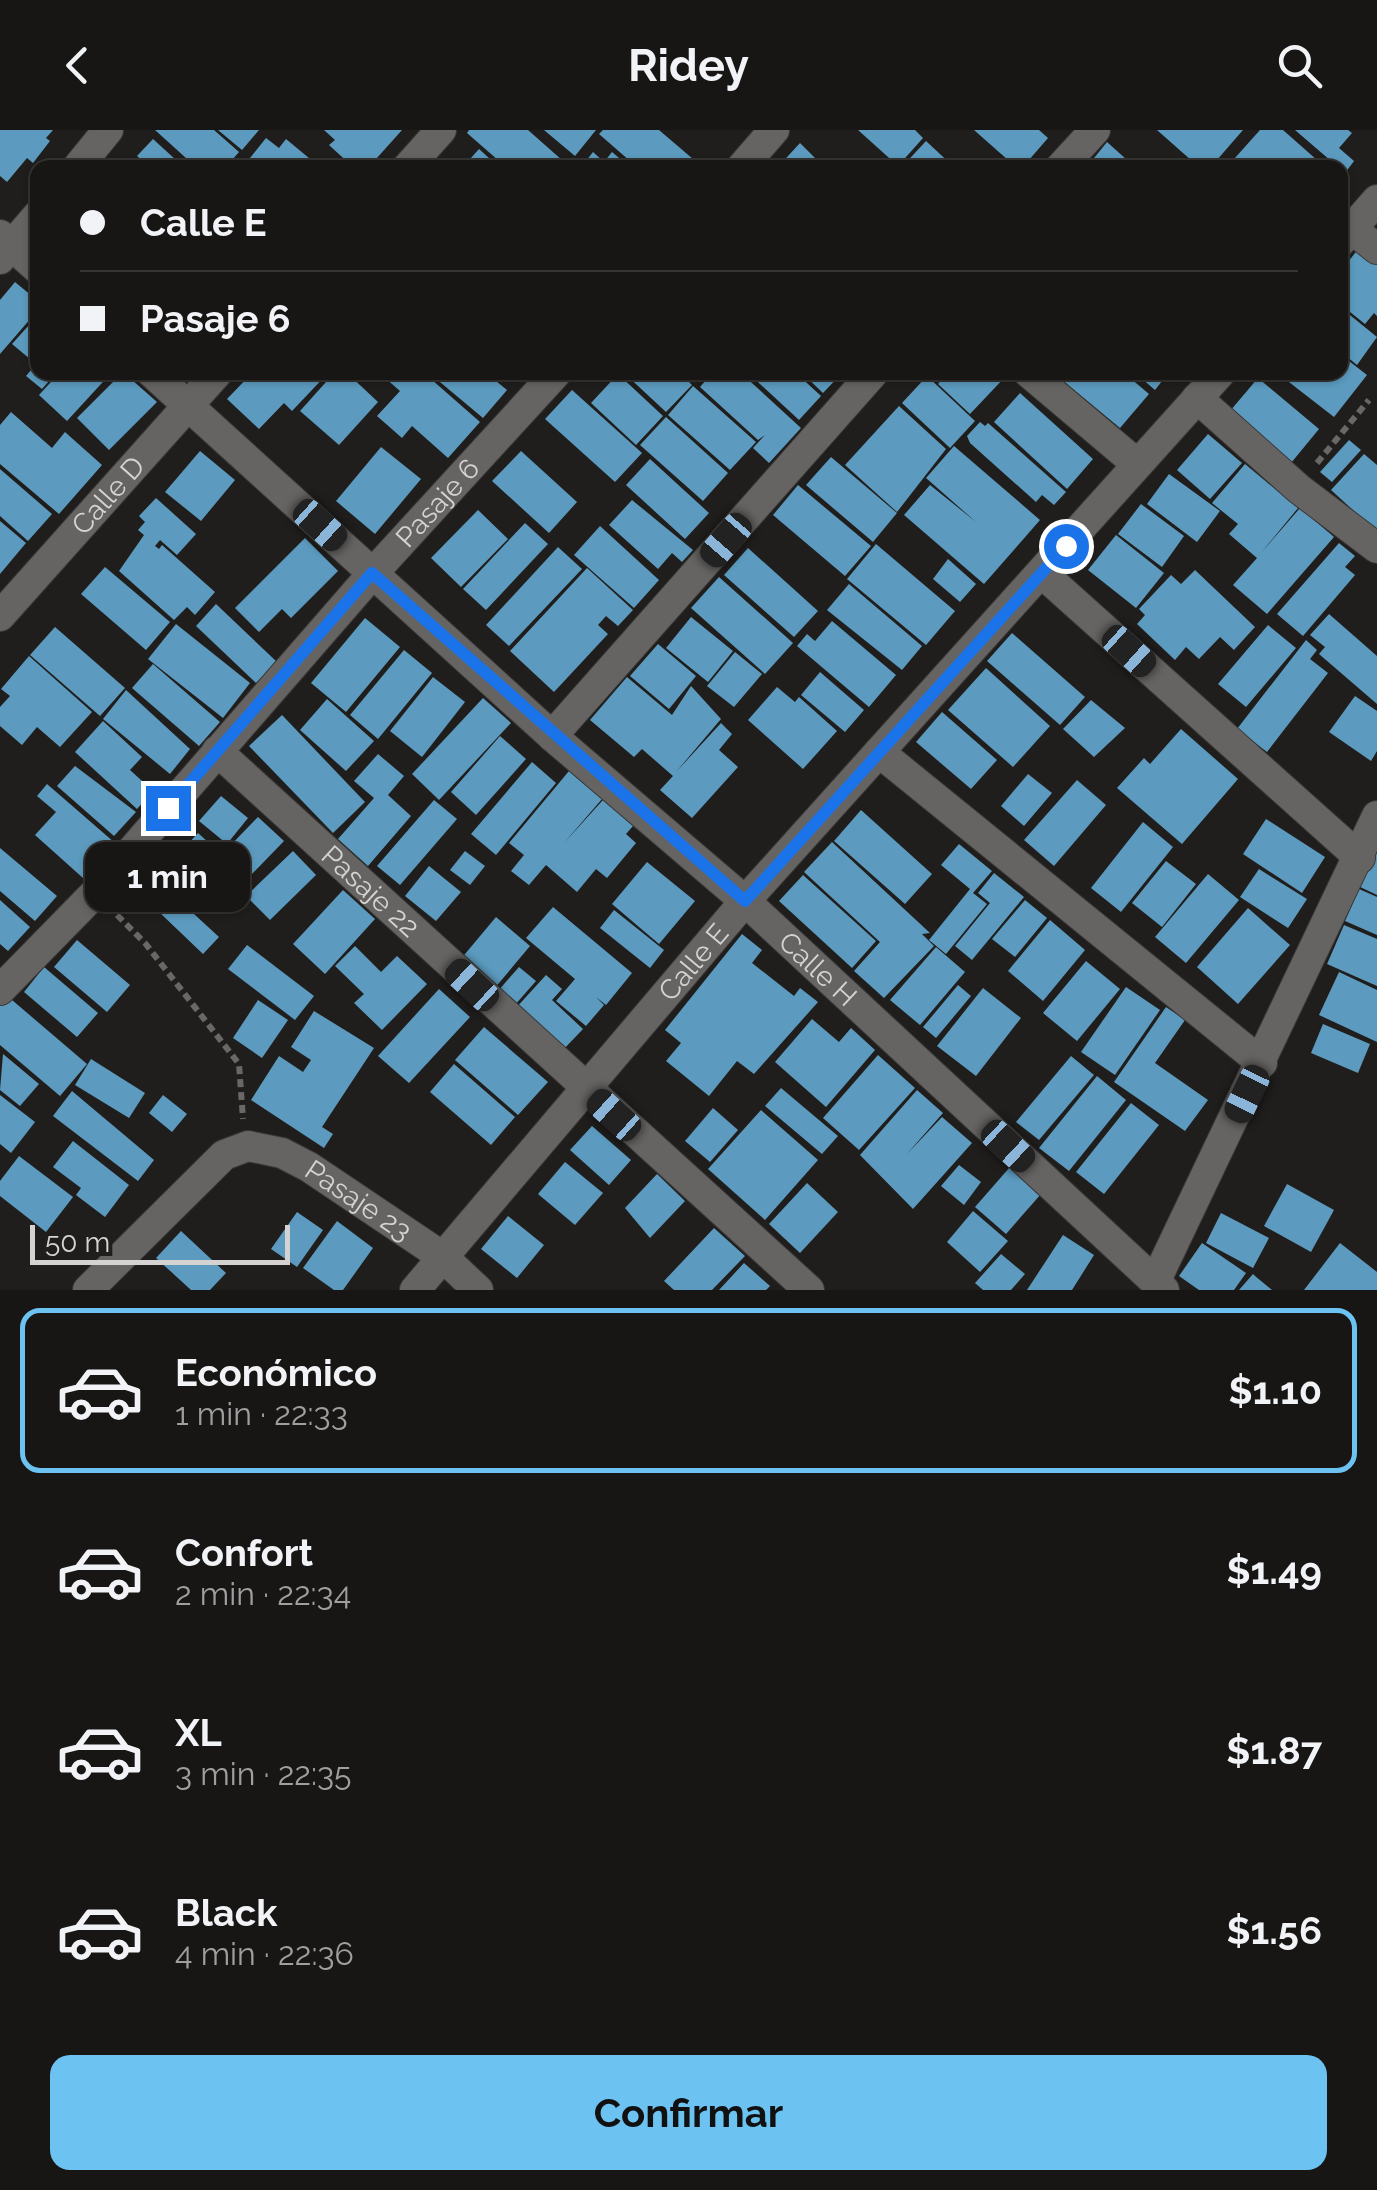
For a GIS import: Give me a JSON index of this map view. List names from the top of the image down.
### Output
{
  "streets": {
    "street": [
      "Calle D",
      "Pasaje 6",
      "Pasaje 22",
      "Calle E",
      "Calle H",
      "Pasaje 23"
    ]
  },
  "crossings": [
    ["Calle D", "Calle H"],
    ["Pasaje 6", "Pasaje 22"],
    ["Pasaje 6", "Calle H"],
    ["Pasaje 22", "Calle E"],
    ["Calle E", "Calle H"],
    ["Calle E", "Pasaje 23"]
  ],
  "scale_bar": "50 m",
  "page": {
    "header": "Ridey",
    "banner": ["Calle E", "Pasaje 6"],
    "bubble": "1 min",
    "scale": "50 m",
    "list": [
      {
        "name": "Económico",
        "note": "1 min · 22:33",
        "value": "$1.10"
      },
      {
        "name": "Confort",
        "note": "2 min · 22:34",
        "value": "$1.49"
      },
      {
        "name": "XL",
        "note": "3 min · 22:35",
        "value": "$1.87"
      },
      {
        "name": "Black",
        "note": "4 min · 22:36",
        "value": "$1.56"
      }
    ],
    "buttons": "Confirmar"
  }
}
